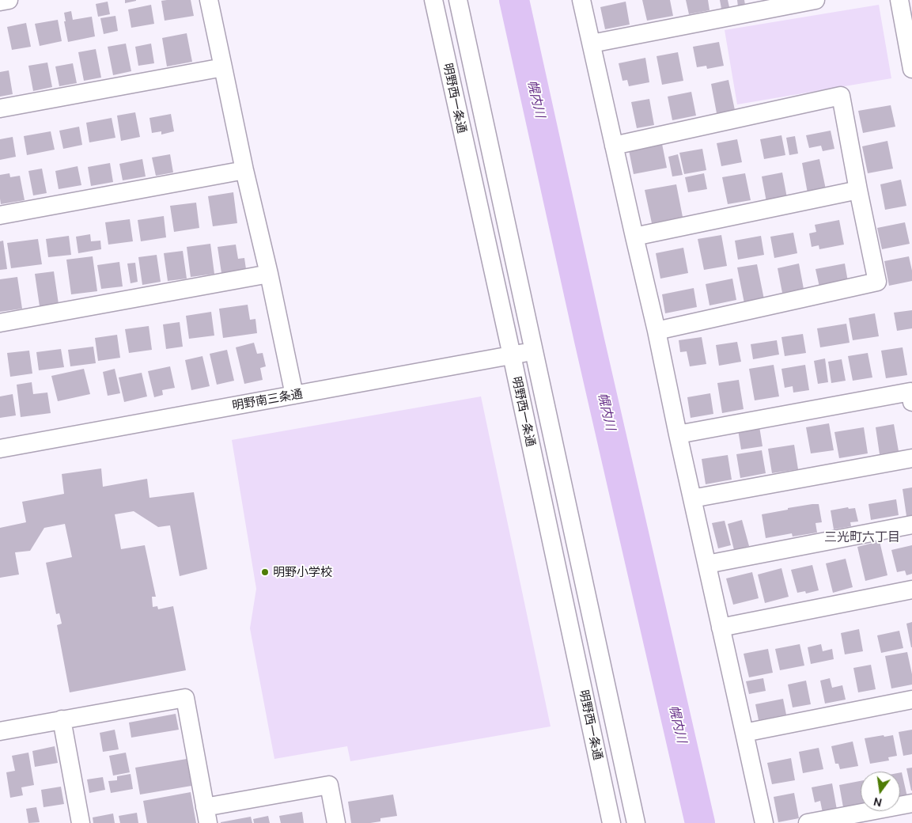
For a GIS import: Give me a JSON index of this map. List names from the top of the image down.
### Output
{
  "streets": {
    "street": ["明野西一条通", "明野南三条通"]
  },
  "crossings": [
    ["明野西一条通", "明野南三条通"]
  ],
  "districts": ["三光町六丁目"],
  "water": ["幌内川"],
  "places": ["明野小学校"],
  "north": "bottom"
}
